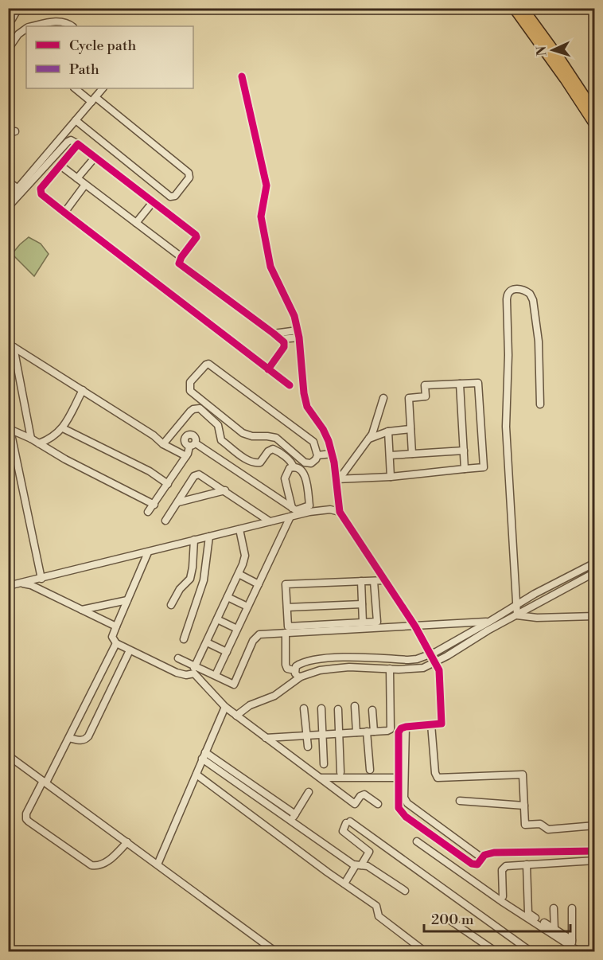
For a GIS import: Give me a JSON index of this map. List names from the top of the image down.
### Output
{
  "legend": ["Cycle path", "Path"],
  "scale_bar": "200 m",
  "north": "left"
}
